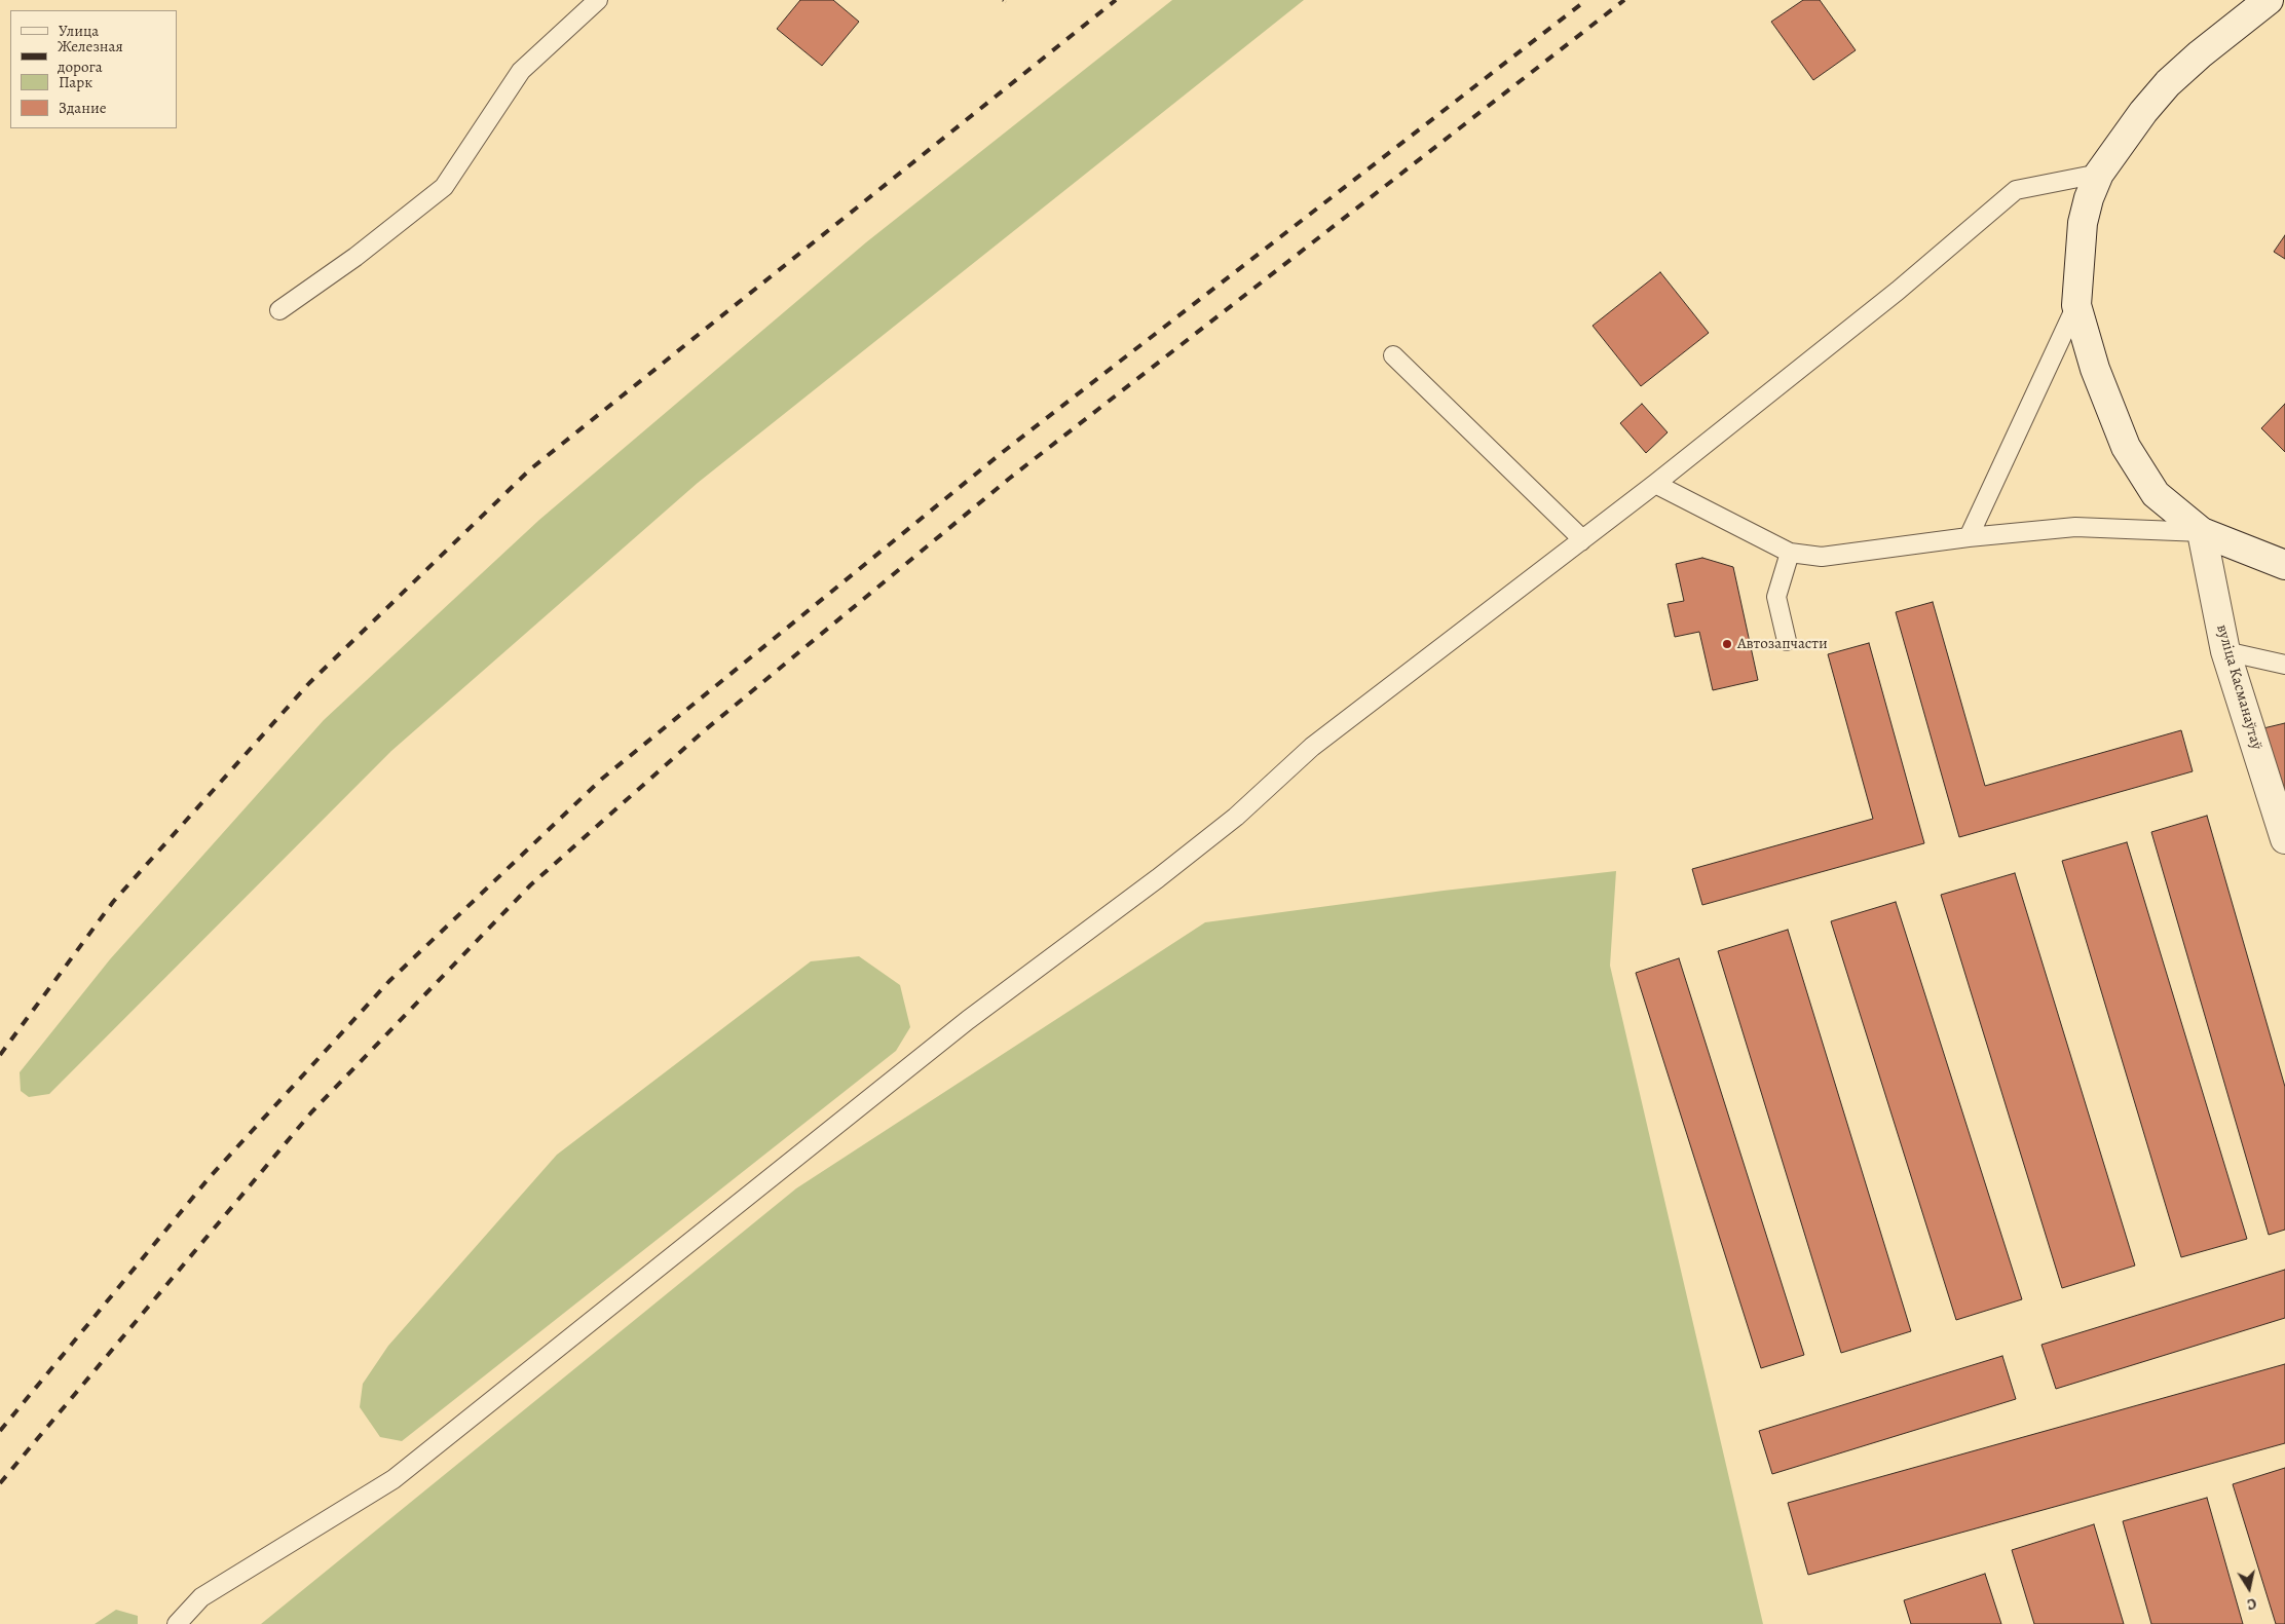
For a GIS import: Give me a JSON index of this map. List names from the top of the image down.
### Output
{
  "streets": {
    "street": ["вуліца Касманаўтаў"]
  },
  "places": ["Автозапчасти"],
  "legend": [
    "Улица",
    "Железная дорога",
    "Парк",
    "Здание"
  ],
  "north": "bottom"
}
